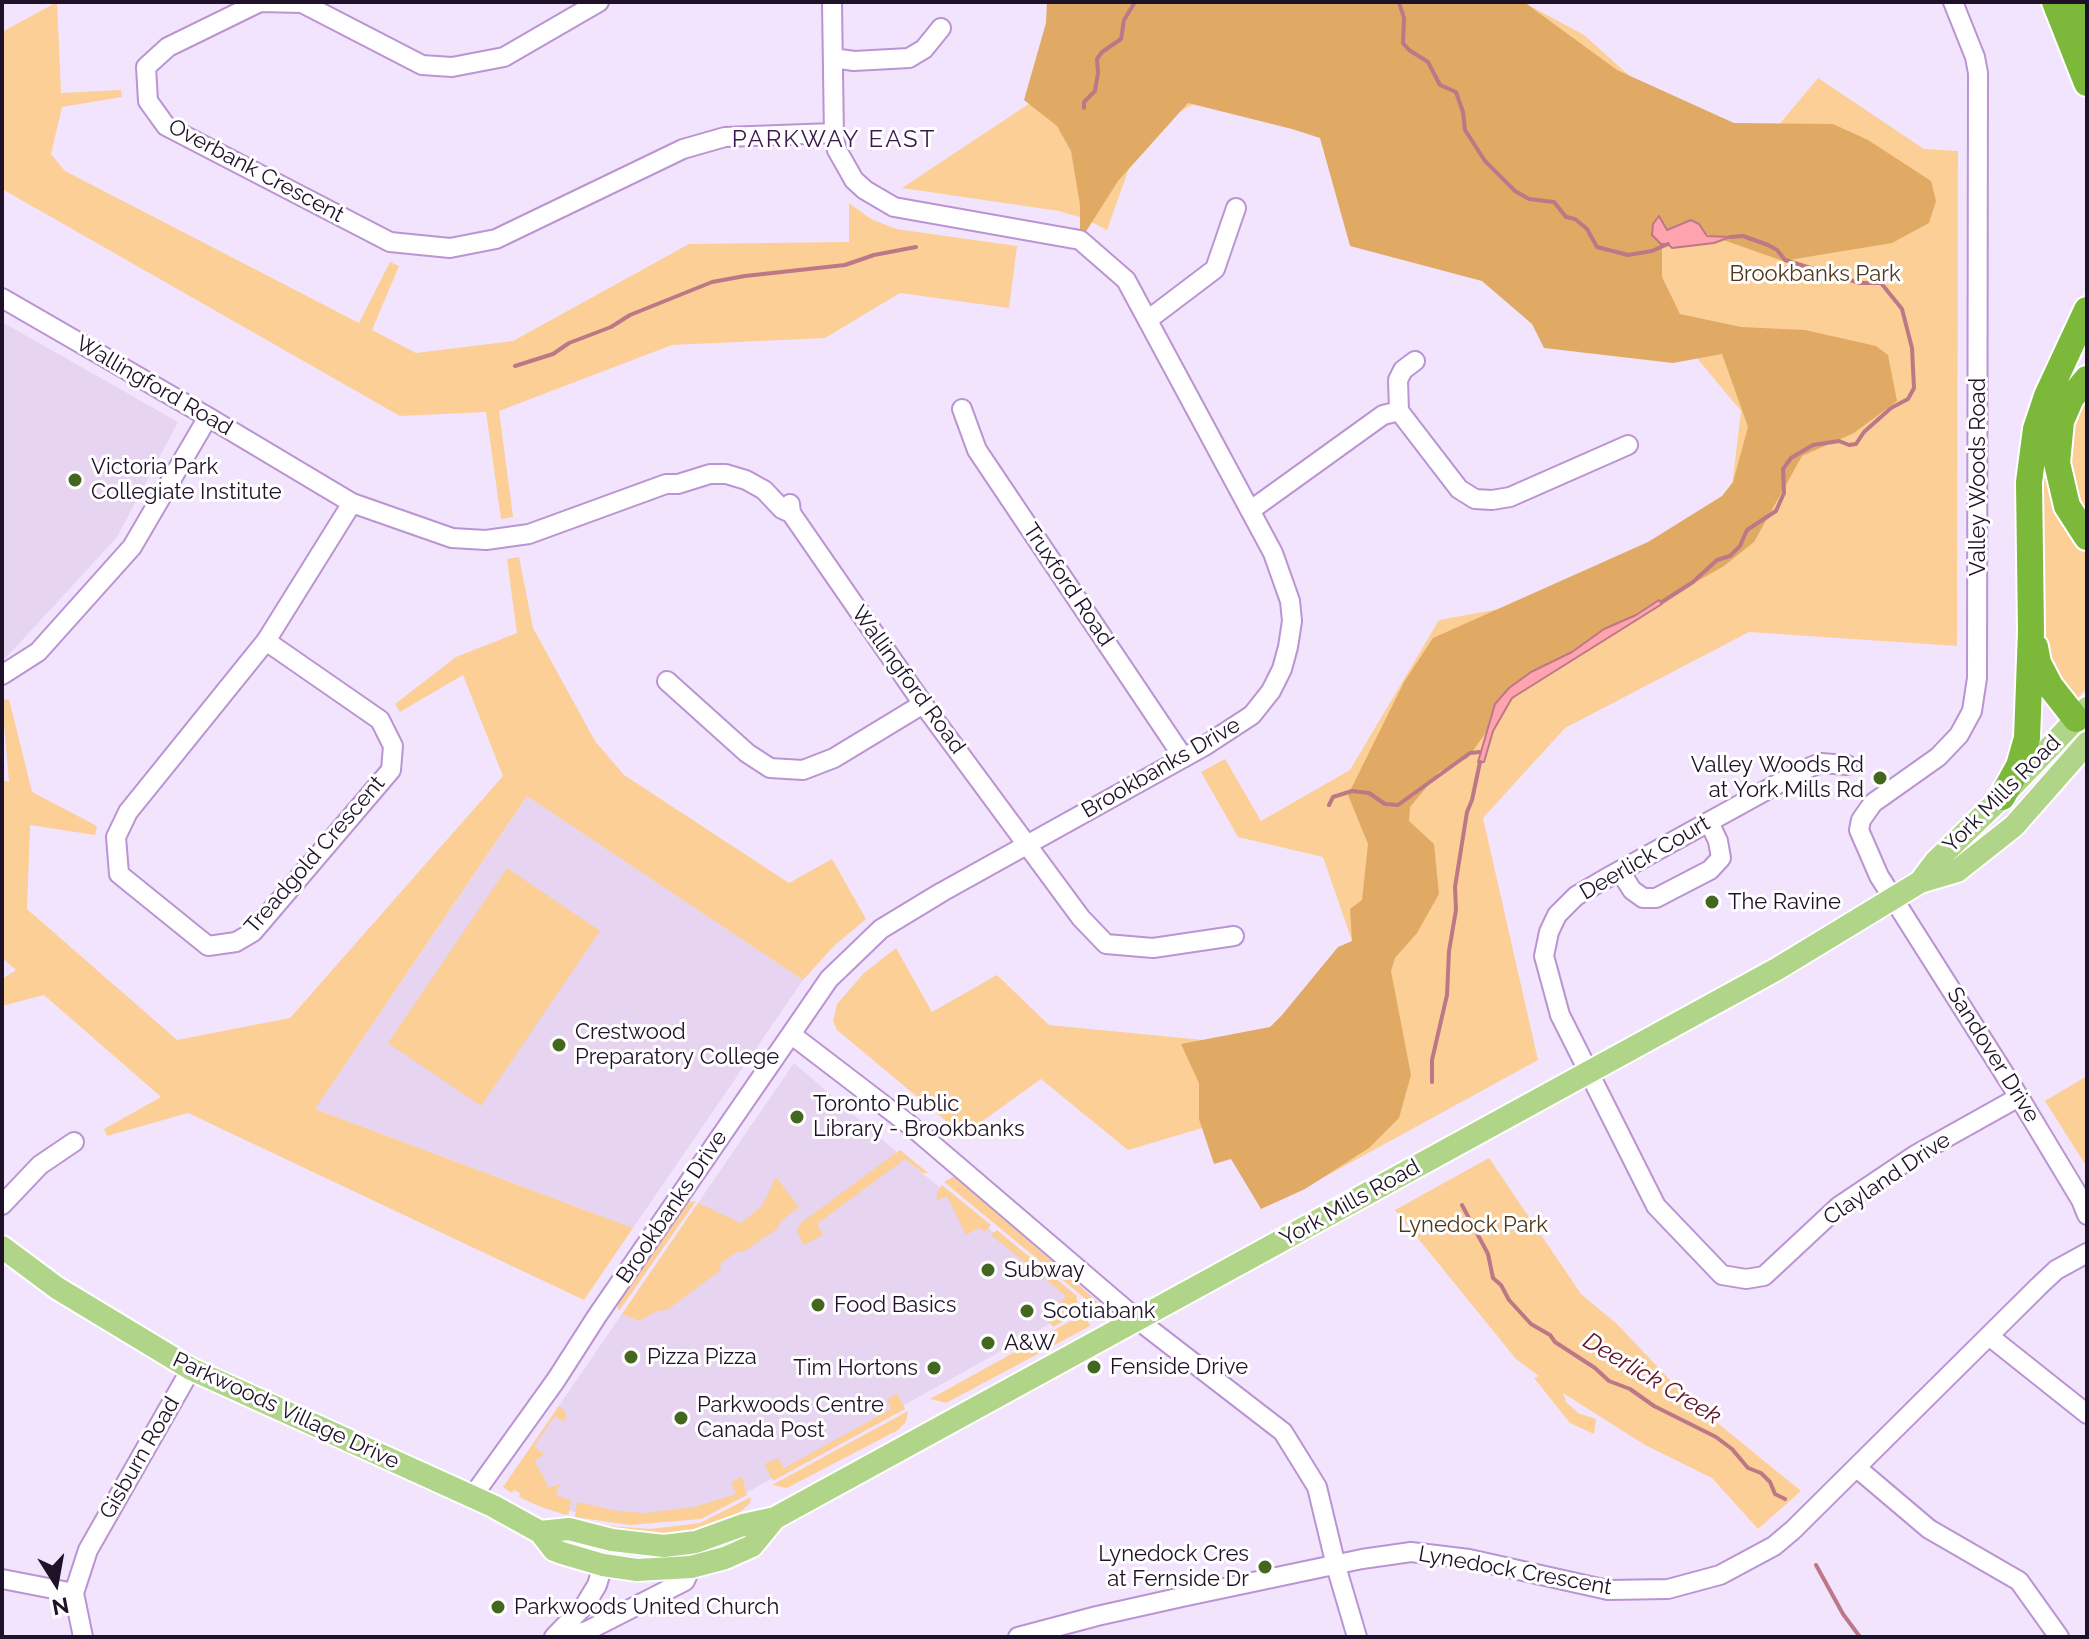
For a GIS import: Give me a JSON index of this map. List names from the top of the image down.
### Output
{
  "streets": {
    "main road": ["York Mills Road", "Parkwoods Village Drive"],
    "street": [
      "Overbank Crescent",
      "Wallingford Road",
      "Valley Woods Road",
      "Truxford Road",
      "Brookbanks Drive",
      "Treadgold Crescent",
      "Deerlick Court",
      "Sandover Drive",
      "Clayland Drive",
      "Gisburn Road",
      "Lynedock Crescent"
    ]
  },
  "crossings": [
    ["Overbank Crescent", "Brookbanks Drive"],
    ["Wallingford Road", "Brookbanks Drive"],
    ["Wallingford Road", "Treadgold Crescent"],
    ["Valley Woods Road", "York Mills Road"],
    ["Valley Woods Road", "Sandover Drive"],
    ["Truxford Road", "Brookbanks Drive"],
    ["Brookbanks Drive", "Parkwoods Village Drive"],
    ["York Mills Road", "Deerlick Court"],
    ["York Mills Road", "Sandover Drive"],
    ["York Mills Road", "Clayland Drive"],
    ["York Mills Road", "Parkwoods Village Drive"],
    ["Deerlick Court", "Clayland Drive"],
    ["Sandover Drive", "Clayland Drive"],
    ["Parkwoods Village Drive", "Gisburn Road"]
  ],
  "districts": ["PARKWAY EAST"],
  "water": ["Deerlick Creek"],
  "parks": ["Brookbanks Park", "Lynedock Park"],
  "places": [
    "Victoria Park Collegiate Institute",
    "Valley Woods Rd at York Mills Rd",
    "The Ravine",
    "Crestwood Preparatory College",
    "Toronto Public Library - Brookbanks",
    "Subway",
    "Food Basics",
    "Scotiabank",
    "A&W",
    "Pizza Pizza",
    "Fenside Drive",
    "Tim Hortons",
    "Parkwoods Centre Canada Post",
    "Lynedock Cres at Fernside Dr",
    "Parkwoods United Church"
  ],
  "north": "bottom"
}
